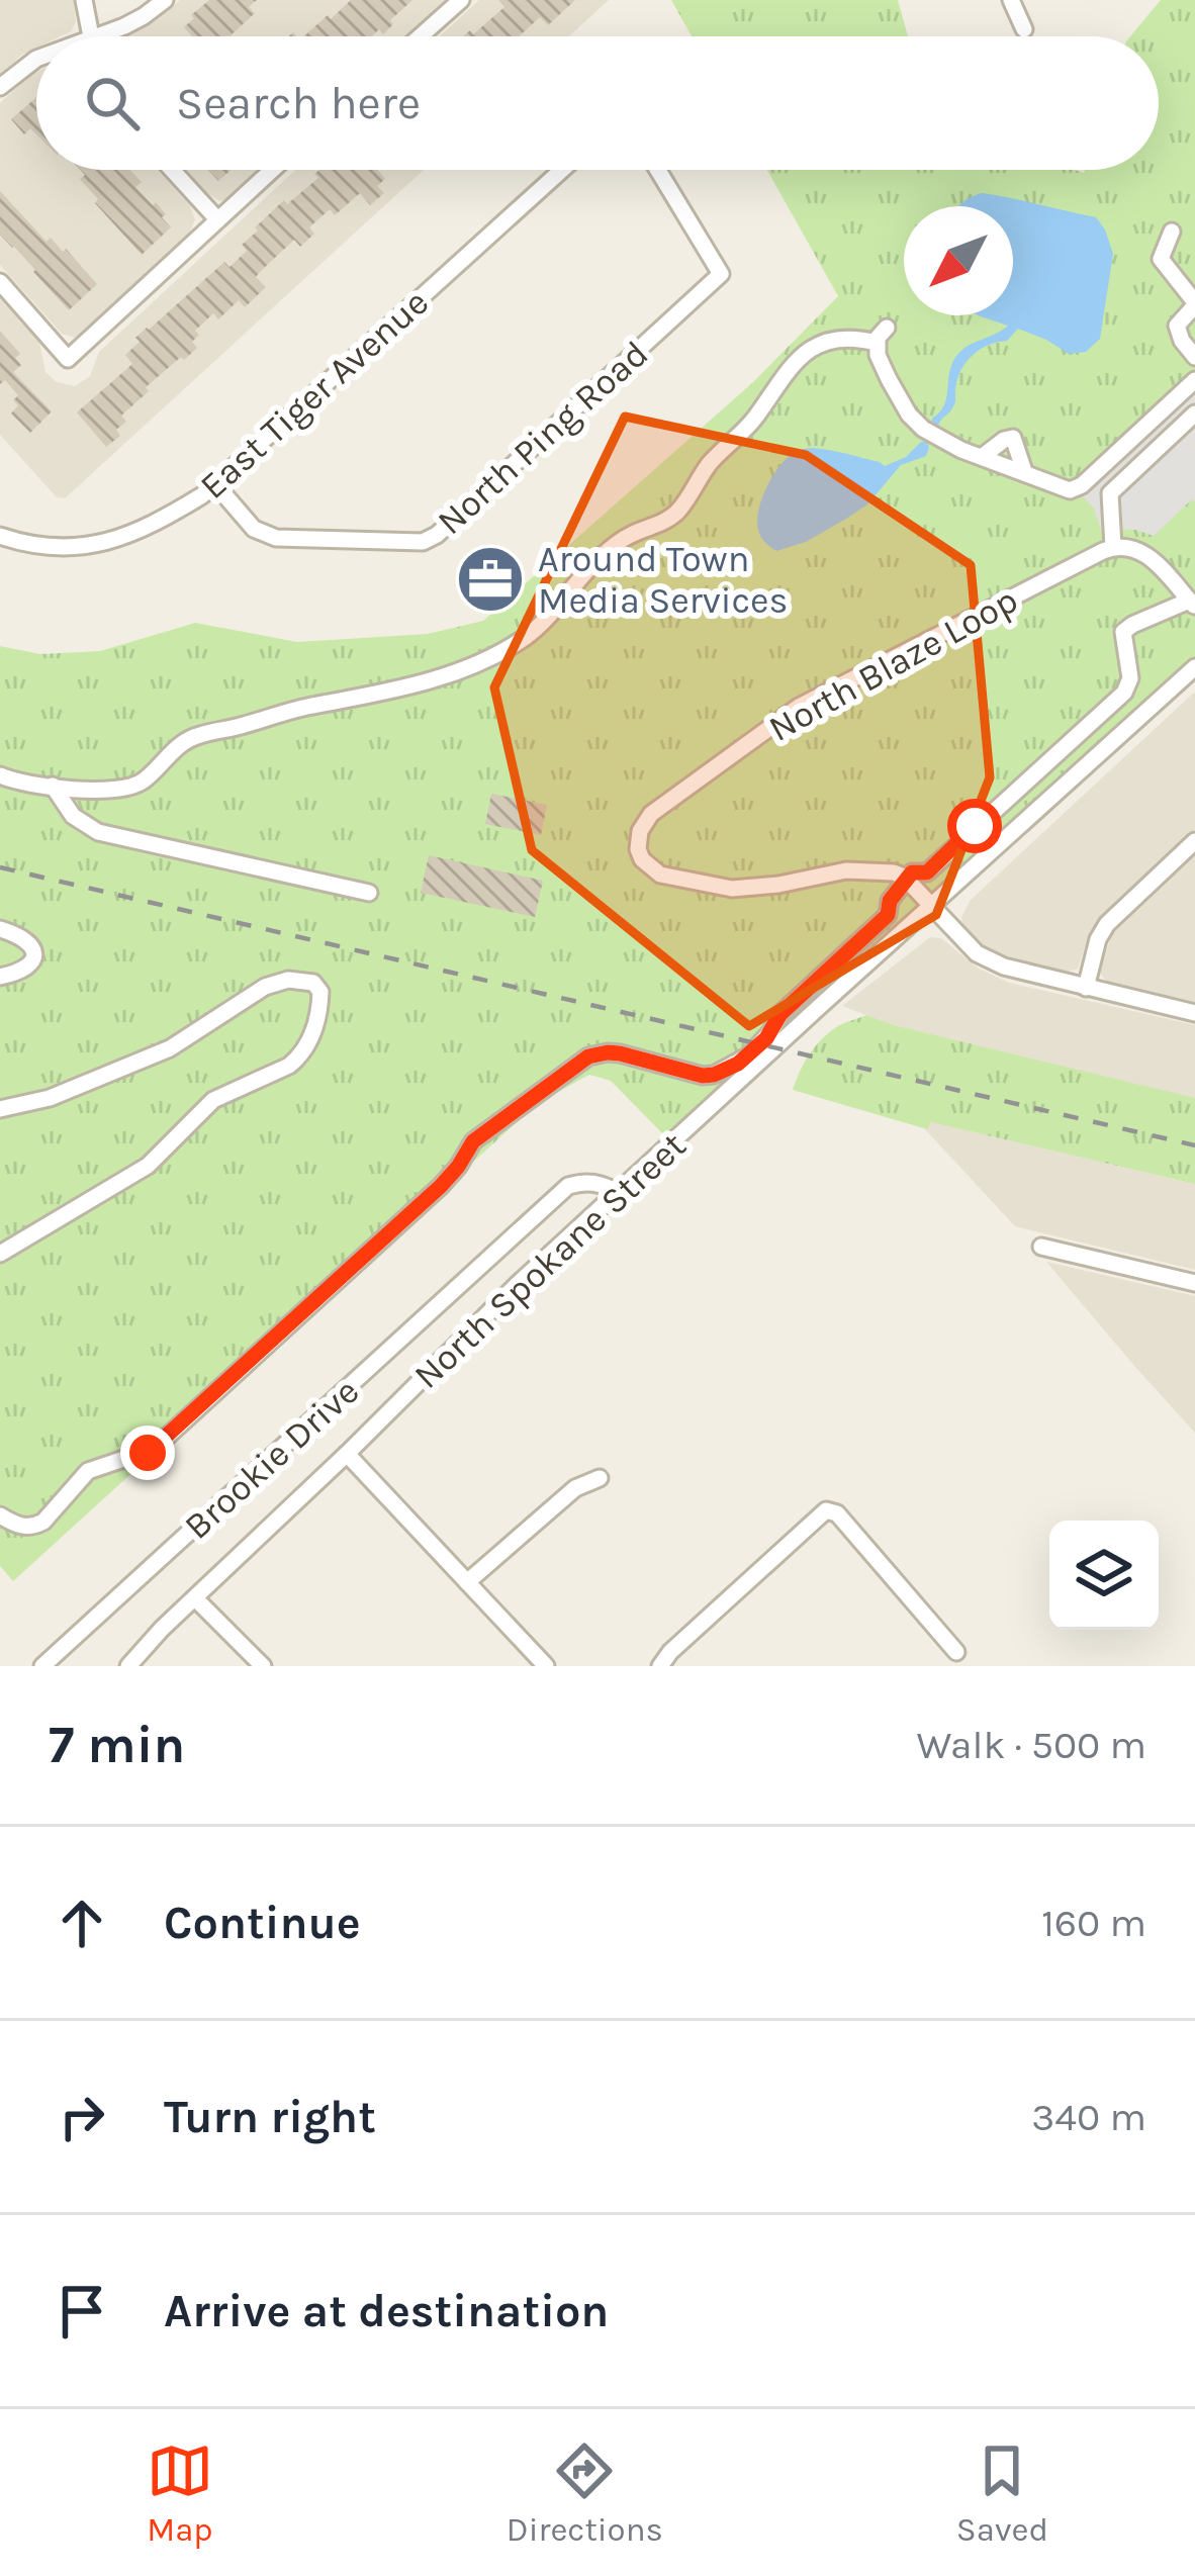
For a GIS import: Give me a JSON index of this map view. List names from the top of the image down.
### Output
{
  "streets": {
    "street": [
      "East Tiger Avenue",
      "North Ping Road",
      "North Blaze Loop",
      "North Spokane Street",
      "Brookie Drive"
    ]
  },
  "crossings": [
    ["East Tiger Avenue", "North Ping Road"],
    ["North Spokane Street", "Brookie Drive"]
  ],
  "places": {
    "office": ["Around Town Media Services"]
  },
  "north": "bottom left",
  "page": {
    "search": "Search here",
    "heading": ["7 min", "Walk · 500 m"],
    "list": [
      ["Continue", "160 m"],
      ["Turn right", "340 m"],
      "Arrive at destination"
    ],
    "nav": ["Map", "Directions", "Saved"]
  }
}
